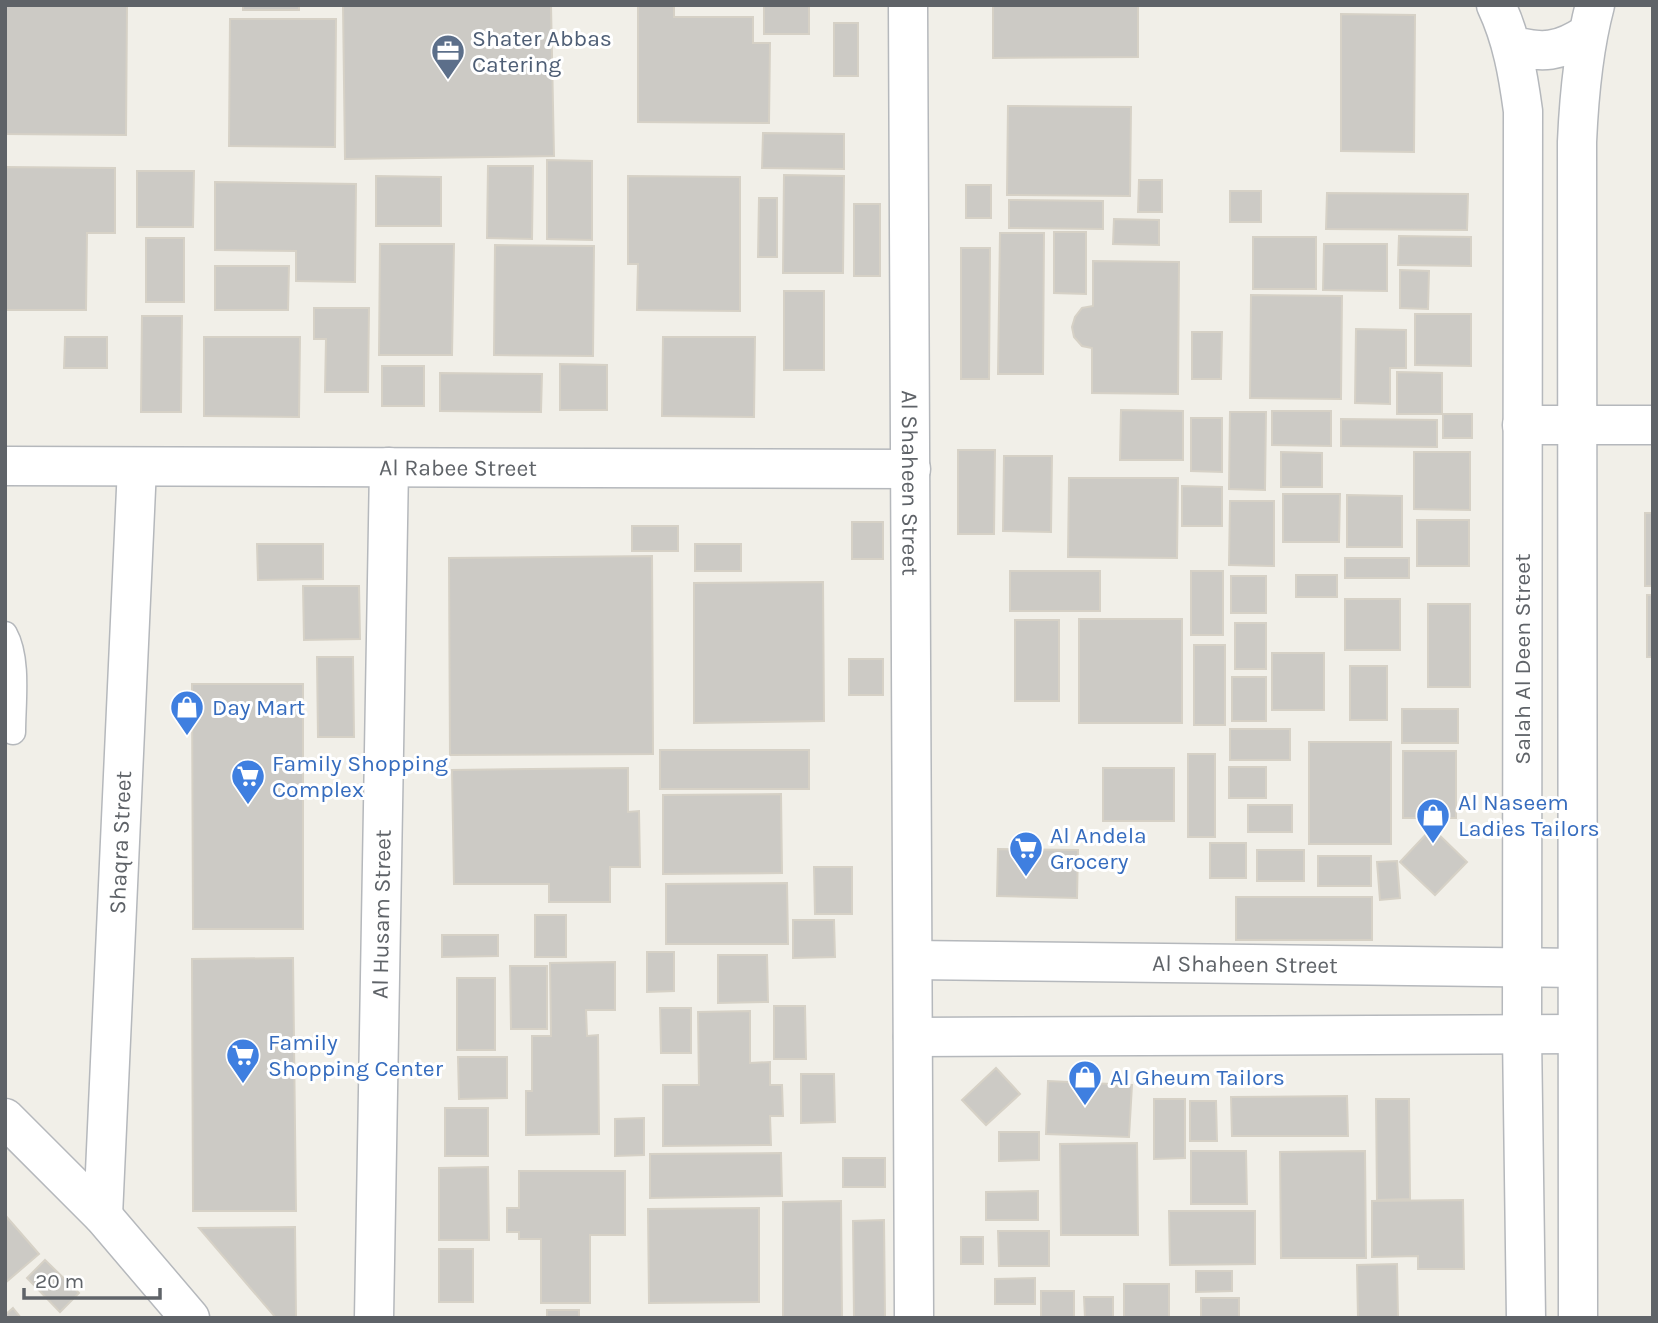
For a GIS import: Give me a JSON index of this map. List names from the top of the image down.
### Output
{
  "streets": {
    "street": [
      "Al Rabee Street",
      "Al Shaheen Street",
      "Salah Al Deen Street",
      "Shaqra Street",
      "Al Husam Street"
    ]
  },
  "crossings": [
    ["Al Rabee Street", "Al Shaheen Street"],
    ["Al Rabee Street", "Shaqra Street"],
    ["Al Rabee Street", "Al Husam Street"],
    ["Al Shaheen Street", "Salah Al Deen Street"]
  ],
  "places": {
    "office": ["Shater Abbas Catering"],
    "shop": ["Day Mart", "Al Naseem Ladies Tailors", "Al Gheum Tailors"],
    "supermarket": ["Family Shopping Complex", "Al Andela Grocery", "Family Shopping Center"]
  },
  "scale_bar": "20 m"
}
